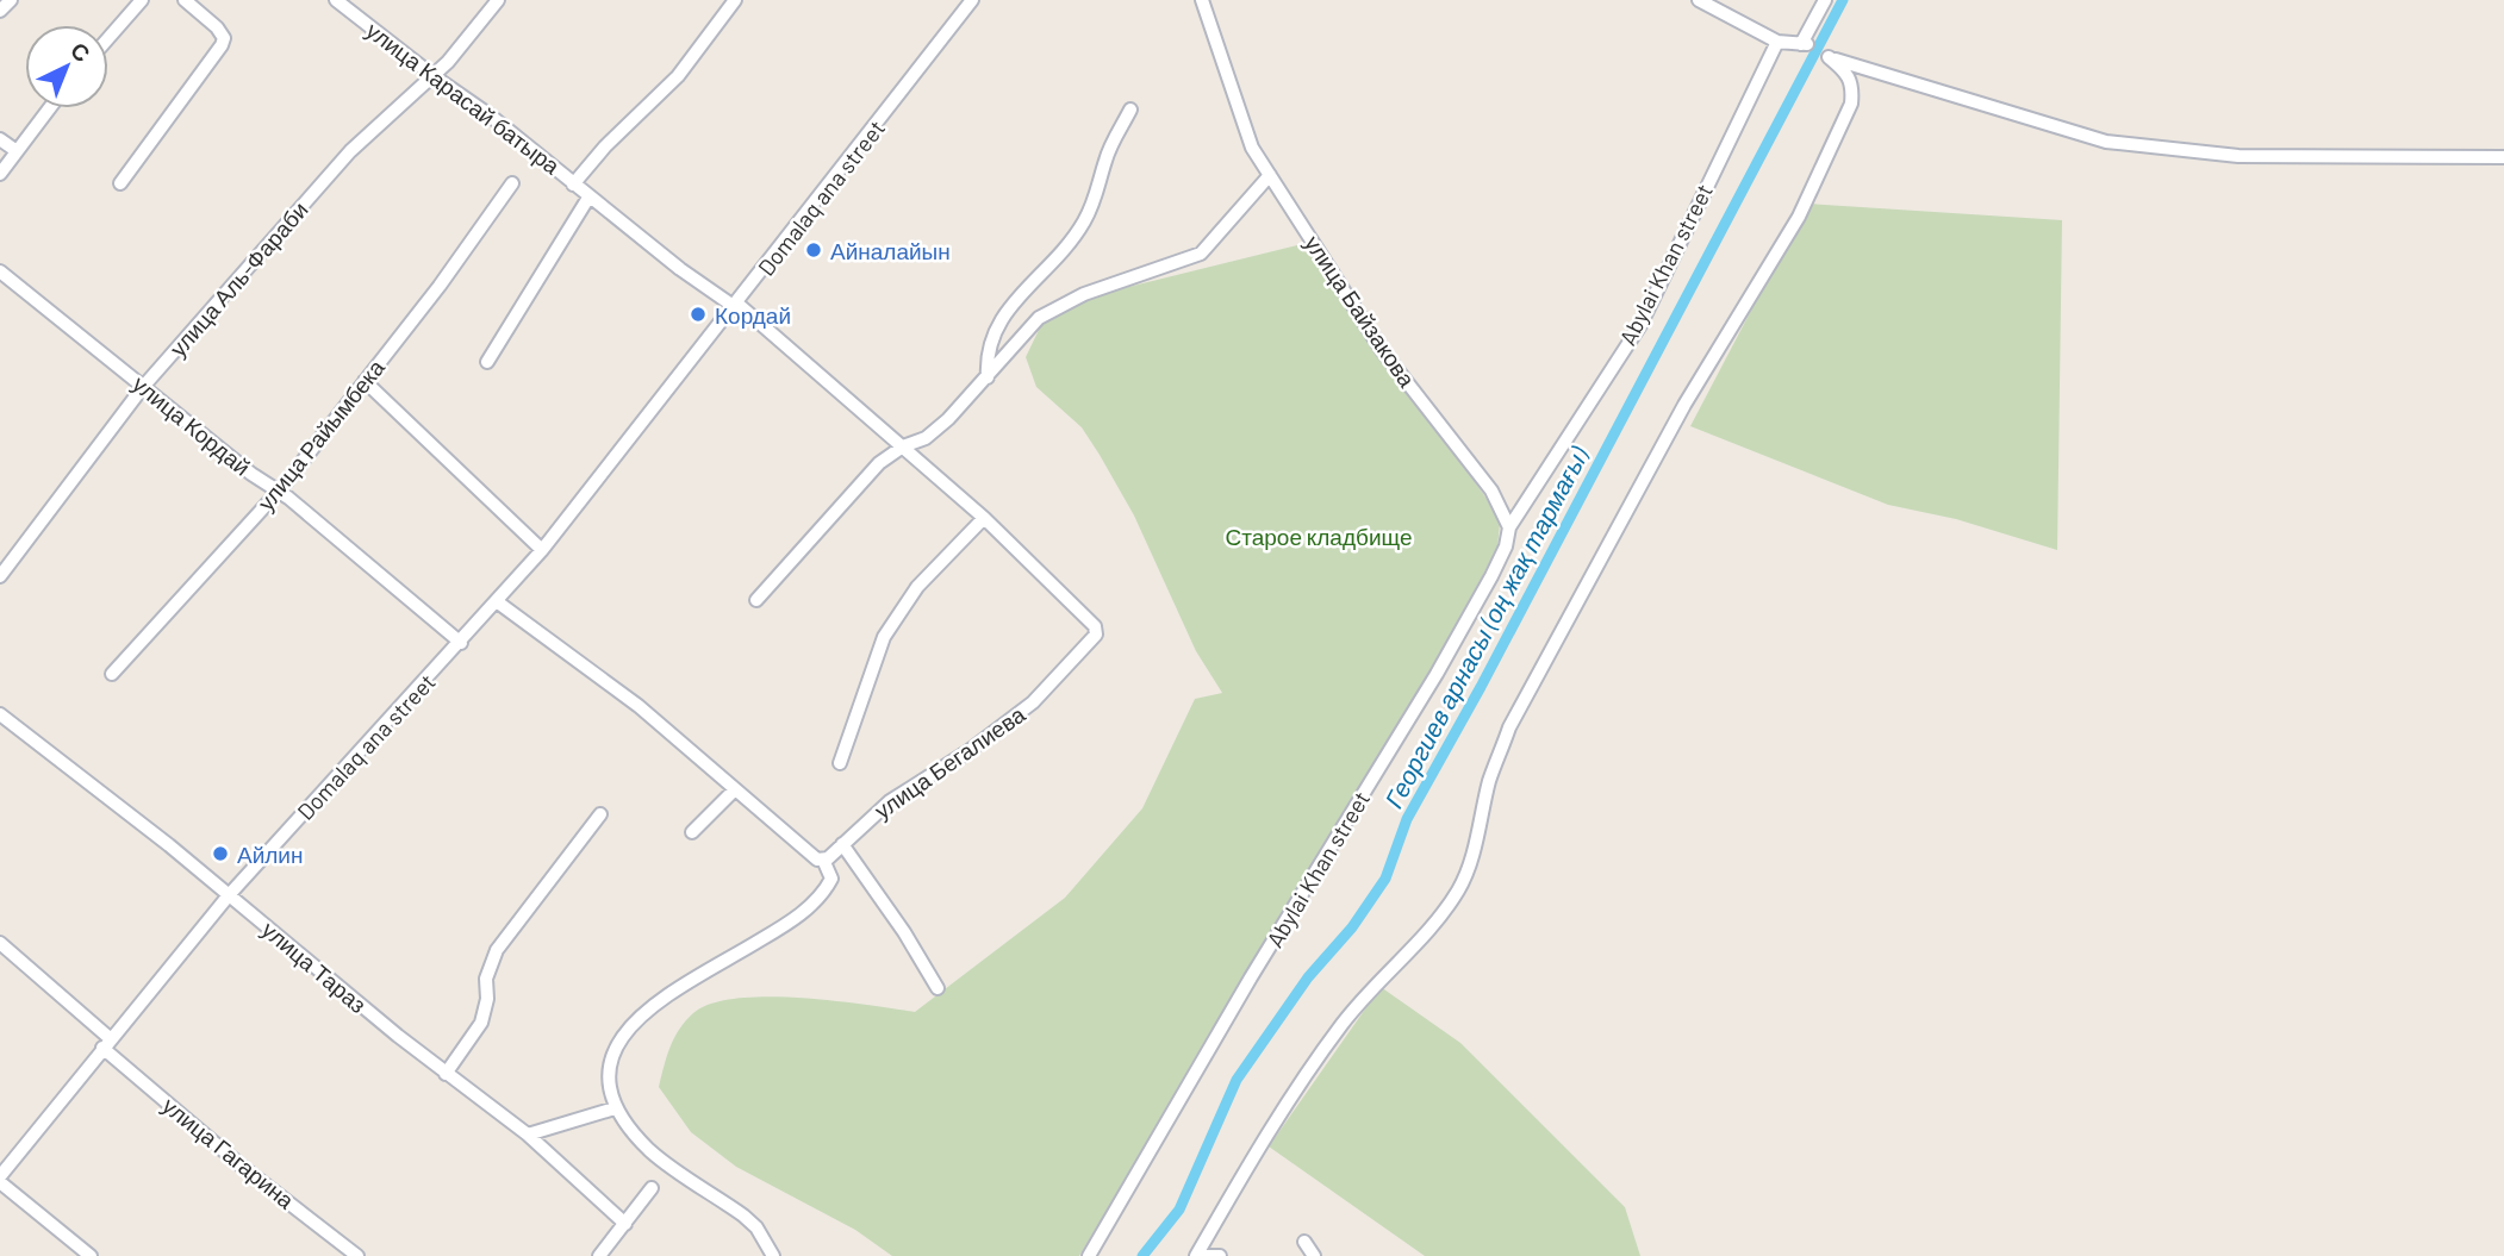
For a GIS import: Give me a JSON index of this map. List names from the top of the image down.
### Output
{
  "streets": {
    "street": [
      "улица Карасай батыра",
      "Domalaq ana street",
      "Abylai Khan street",
      "улица Аль-Фараби",
      "улица Байзакова",
      "улица Кордай",
      "улица Райымбека",
      "улица Бегалиева",
      "улица Тараз",
      "улица Гагарина"
    ]
  },
  "crossings": [
    ["улица Карасай батыра", "Domalaq ana street"],
    ["улица Карасай батыра", "улица Аль-Фараби"],
    ["улица Карасай батыра", "улица Бегалиева"],
    ["Domalaq ana street", "улица Кордай"],
    ["Domalaq ana street", "улица Тараз"],
    ["Domalaq ana street", "улица Гагарина"],
    ["Abylai Khan street", "улица Байзакова"],
    ["улица Аль-Фараби", "улица Кордай"],
    ["улица Кордай", "улица Райымбека"]
  ],
  "water": ["Георгиев арнасы (оң жақ тармағы)"],
  "parks": ["Старое кладбище"],
  "places": ["Айналайын", "Кордай", "Айлин"],
  "north": "top right"
}
